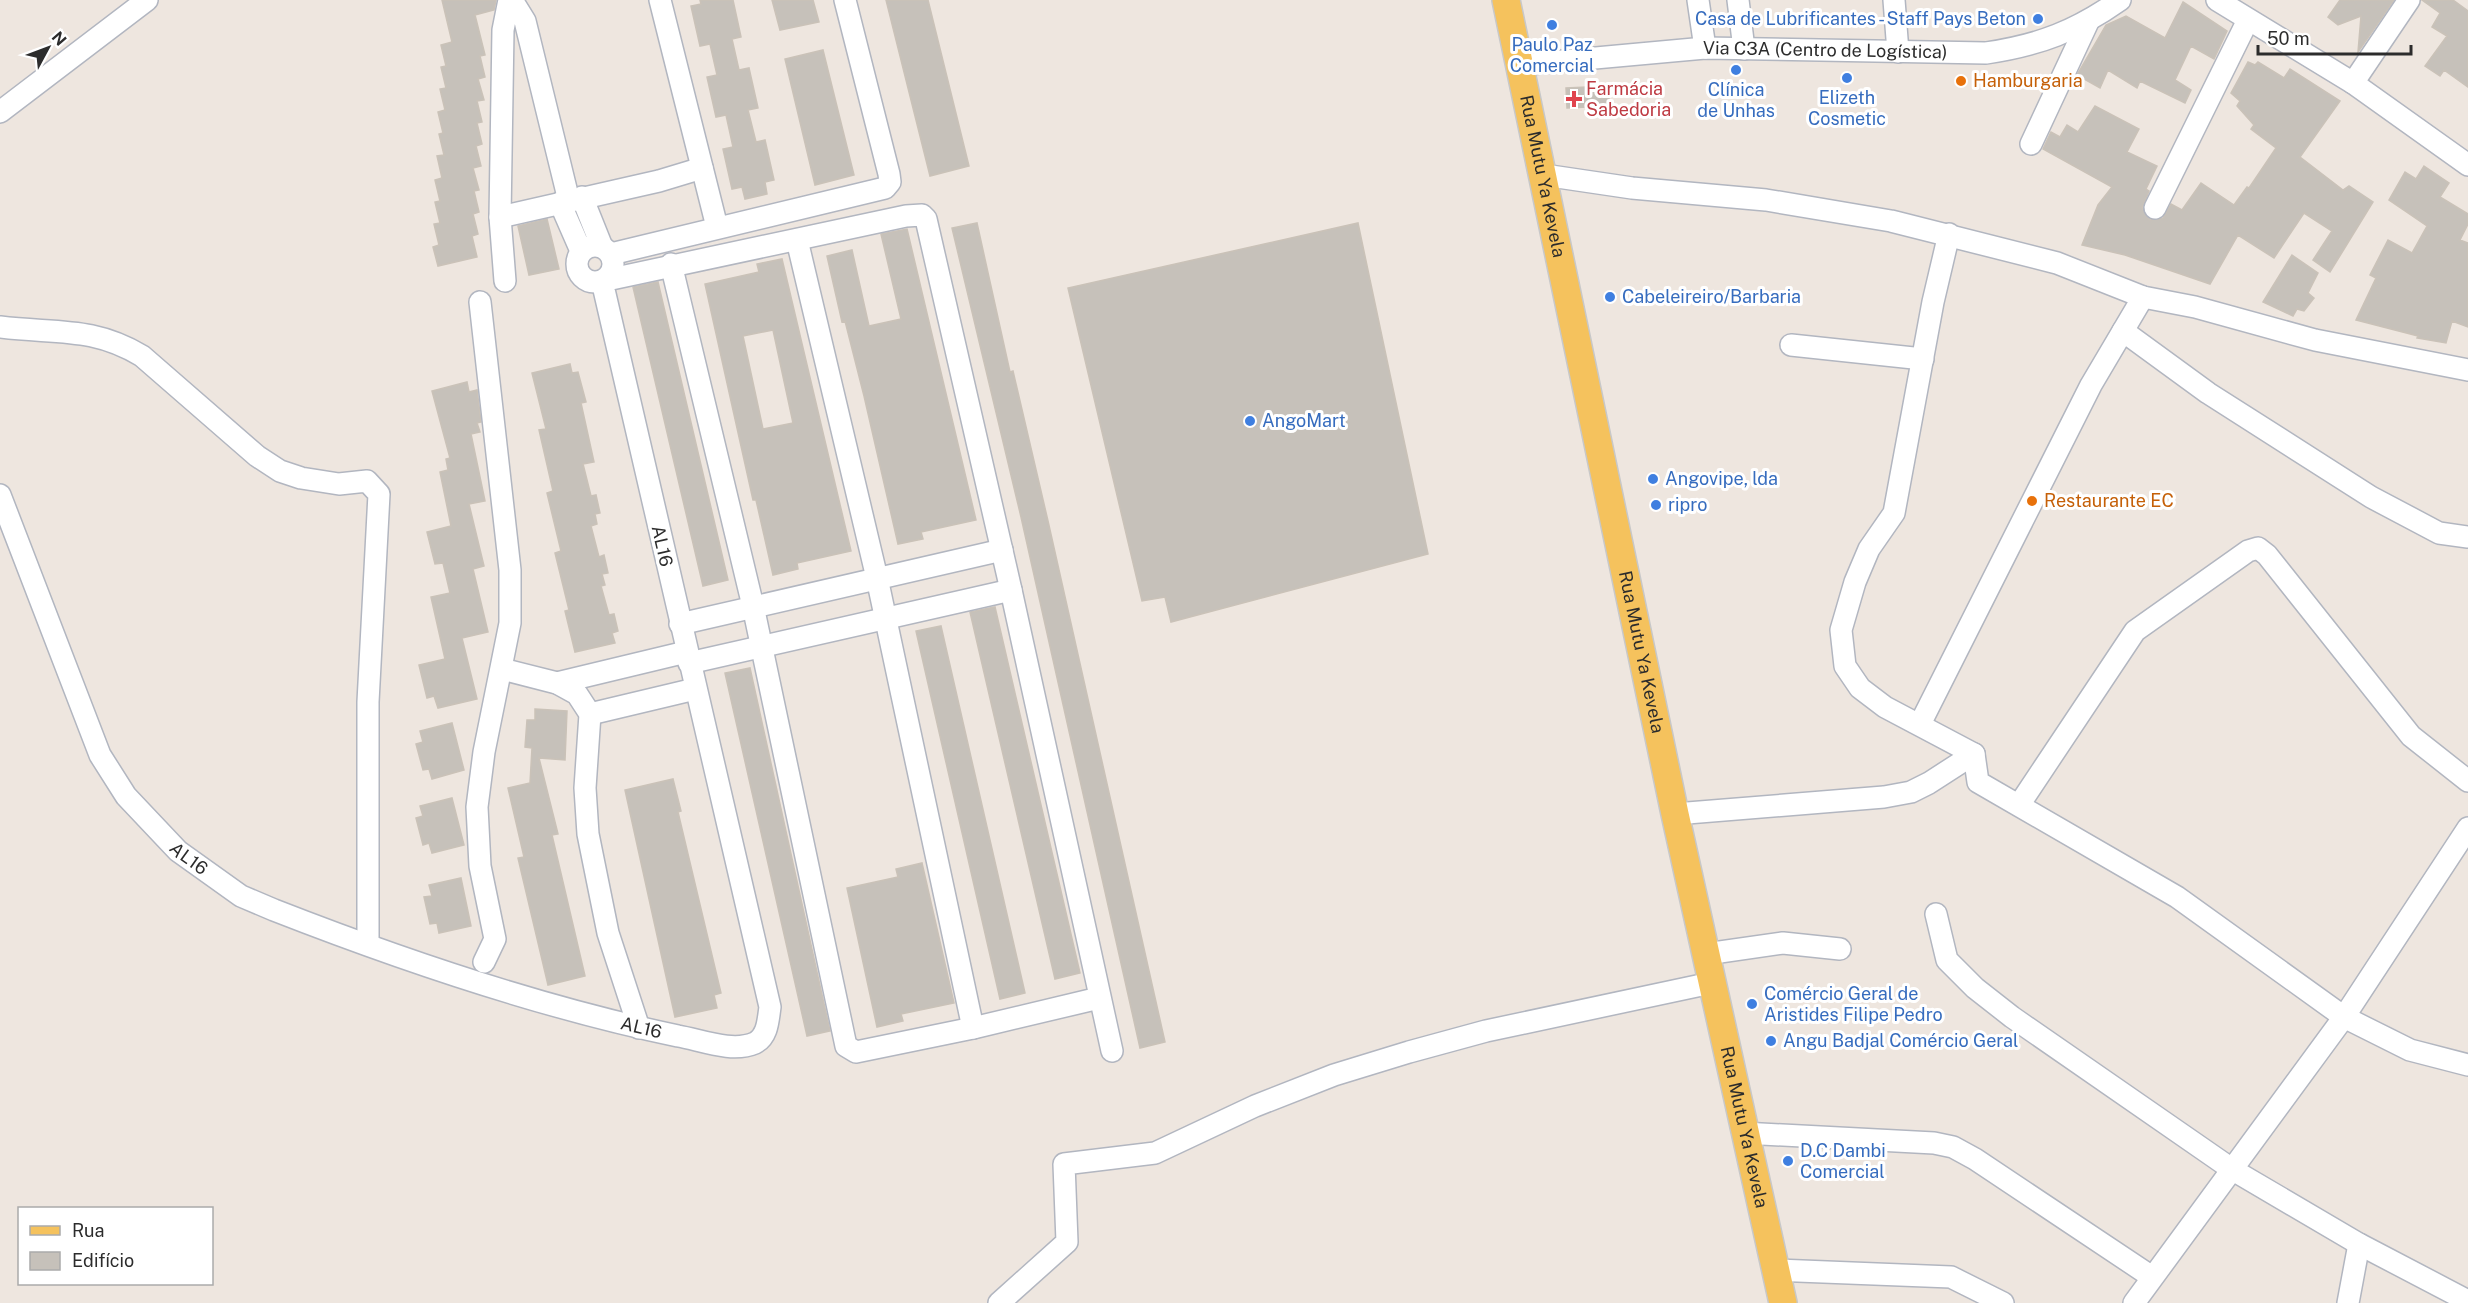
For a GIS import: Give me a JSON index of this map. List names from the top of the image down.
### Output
{
  "streets": {
    "main road": ["Rua Mutu Ya Kevela"],
    "street": ["Via C3A (Centro de Logística)", "AL16"]
  },
  "crossings": [
    ["Via C3A (Centro de Logística)", "Rua Mutu Ya Kevela"]
  ],
  "places": {
    "other": [
      "Casa de Lubrificantes - Staff Pays Beton",
      "Paulo Paz Comercial",
      "Clínica de Unhas",
      "Elizeth Cosmetic",
      "Hamburgaria",
      "Cabeleireiro/Barbaria",
      "AngoMart",
      "Angovipe, lda",
      "Restaurante EC",
      "ripro",
      "Comércio Geral de Aristides Filipe Pedro",
      "Angu Badjal Comércio Geral",
      "D.C Dambi Comercial"
    ],
    "health": ["Farmácia Sabedoria"]
  },
  "legend": ["Rua", "Edifício"],
  "scale_bar": "50 m",
  "north": "top right"
}
